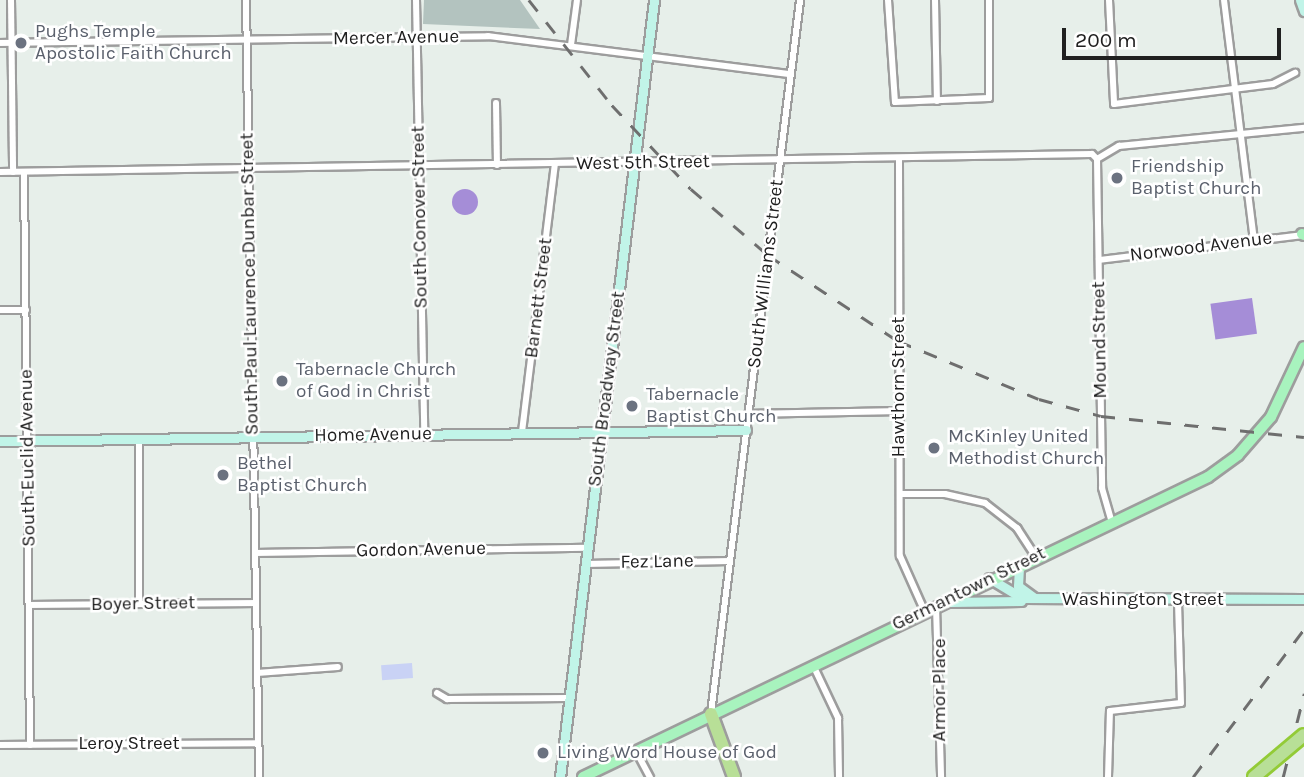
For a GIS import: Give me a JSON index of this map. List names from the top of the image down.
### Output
{
  "streets": {
    "main road": ["Germantown Street"],
    "street": [
      "Mercer Avenue",
      "West 5th Street",
      "South Conover Street",
      "Norwood Avenue",
      "South Williams Street",
      "South Paul Laurence Dunbar Street",
      "Barnett Street",
      "Mound Street",
      "Hawthorn Street",
      "South Broadway Street",
      "Home Avenue",
      "South Euclid Avenue",
      "Gordon Avenue",
      "Fez Lane",
      "Washington Street",
      "Boyer Street",
      "Armor Place",
      "Leroy Street"
    ]
  },
  "crossings": [
    ["Mercer Avenue", "South Conover Street"],
    ["Mercer Avenue", "South Williams Street"],
    ["Mercer Avenue", "South Paul Laurence Dunbar Street"],
    ["Mercer Avenue", "South Broadway Street"],
    ["West 5th Street", "South Conover Street"],
    ["West 5th Street", "South Williams Street"],
    ["West 5th Street", "South Paul Laurence Dunbar Street"],
    ["West 5th Street", "Barnett Street"],
    ["West 5th Street", "Mound Street"],
    ["West 5th Street", "Hawthorn Street"],
    ["West 5th Street", "South Broadway Street"],
    ["West 5th Street", "South Euclid Avenue"],
    ["South Conover Street", "Home Avenue"],
    ["Norwood Avenue", "Mound Street"],
    ["South Williams Street", "Home Avenue"],
    ["South Williams Street", "Fez Lane"],
    ["South Williams Street", "Germantown Street"],
    ["South Paul Laurence Dunbar Street", "Home Avenue"],
    ["South Paul Laurence Dunbar Street", "Gordon Avenue"],
    ["South Paul Laurence Dunbar Street", "Boyer Street"],
    ["South Paul Laurence Dunbar Street", "Leroy Street"],
    ["Barnett Street", "Home Avenue"],
    ["Mound Street", "Germantown Street"],
    ["Hawthorn Street", "Germantown Street"],
    ["South Broadway Street", "Home Avenue"],
    ["South Broadway Street", "Gordon Avenue"],
    ["South Broadway Street", "Fez Lane"],
    ["Home Avenue", "South Euclid Avenue"],
    ["South Euclid Avenue", "Boyer Street"],
    ["South Euclid Avenue", "Leroy Street"],
    ["Germantown Street", "Washington Street"],
    ["Germantown Street", "Armor Place"]
  ],
  "places": [
    "Pughs Temple Apostolic Faith Church",
    "Friendship Baptist Church",
    "Tabernacle Church of God in Christ",
    "Tabernacle Baptist Church",
    "McKinley United Methodist Church",
    "Bethel Baptist Church",
    "Living Word House of God"
  ],
  "scale_bar": "200 m"
}
